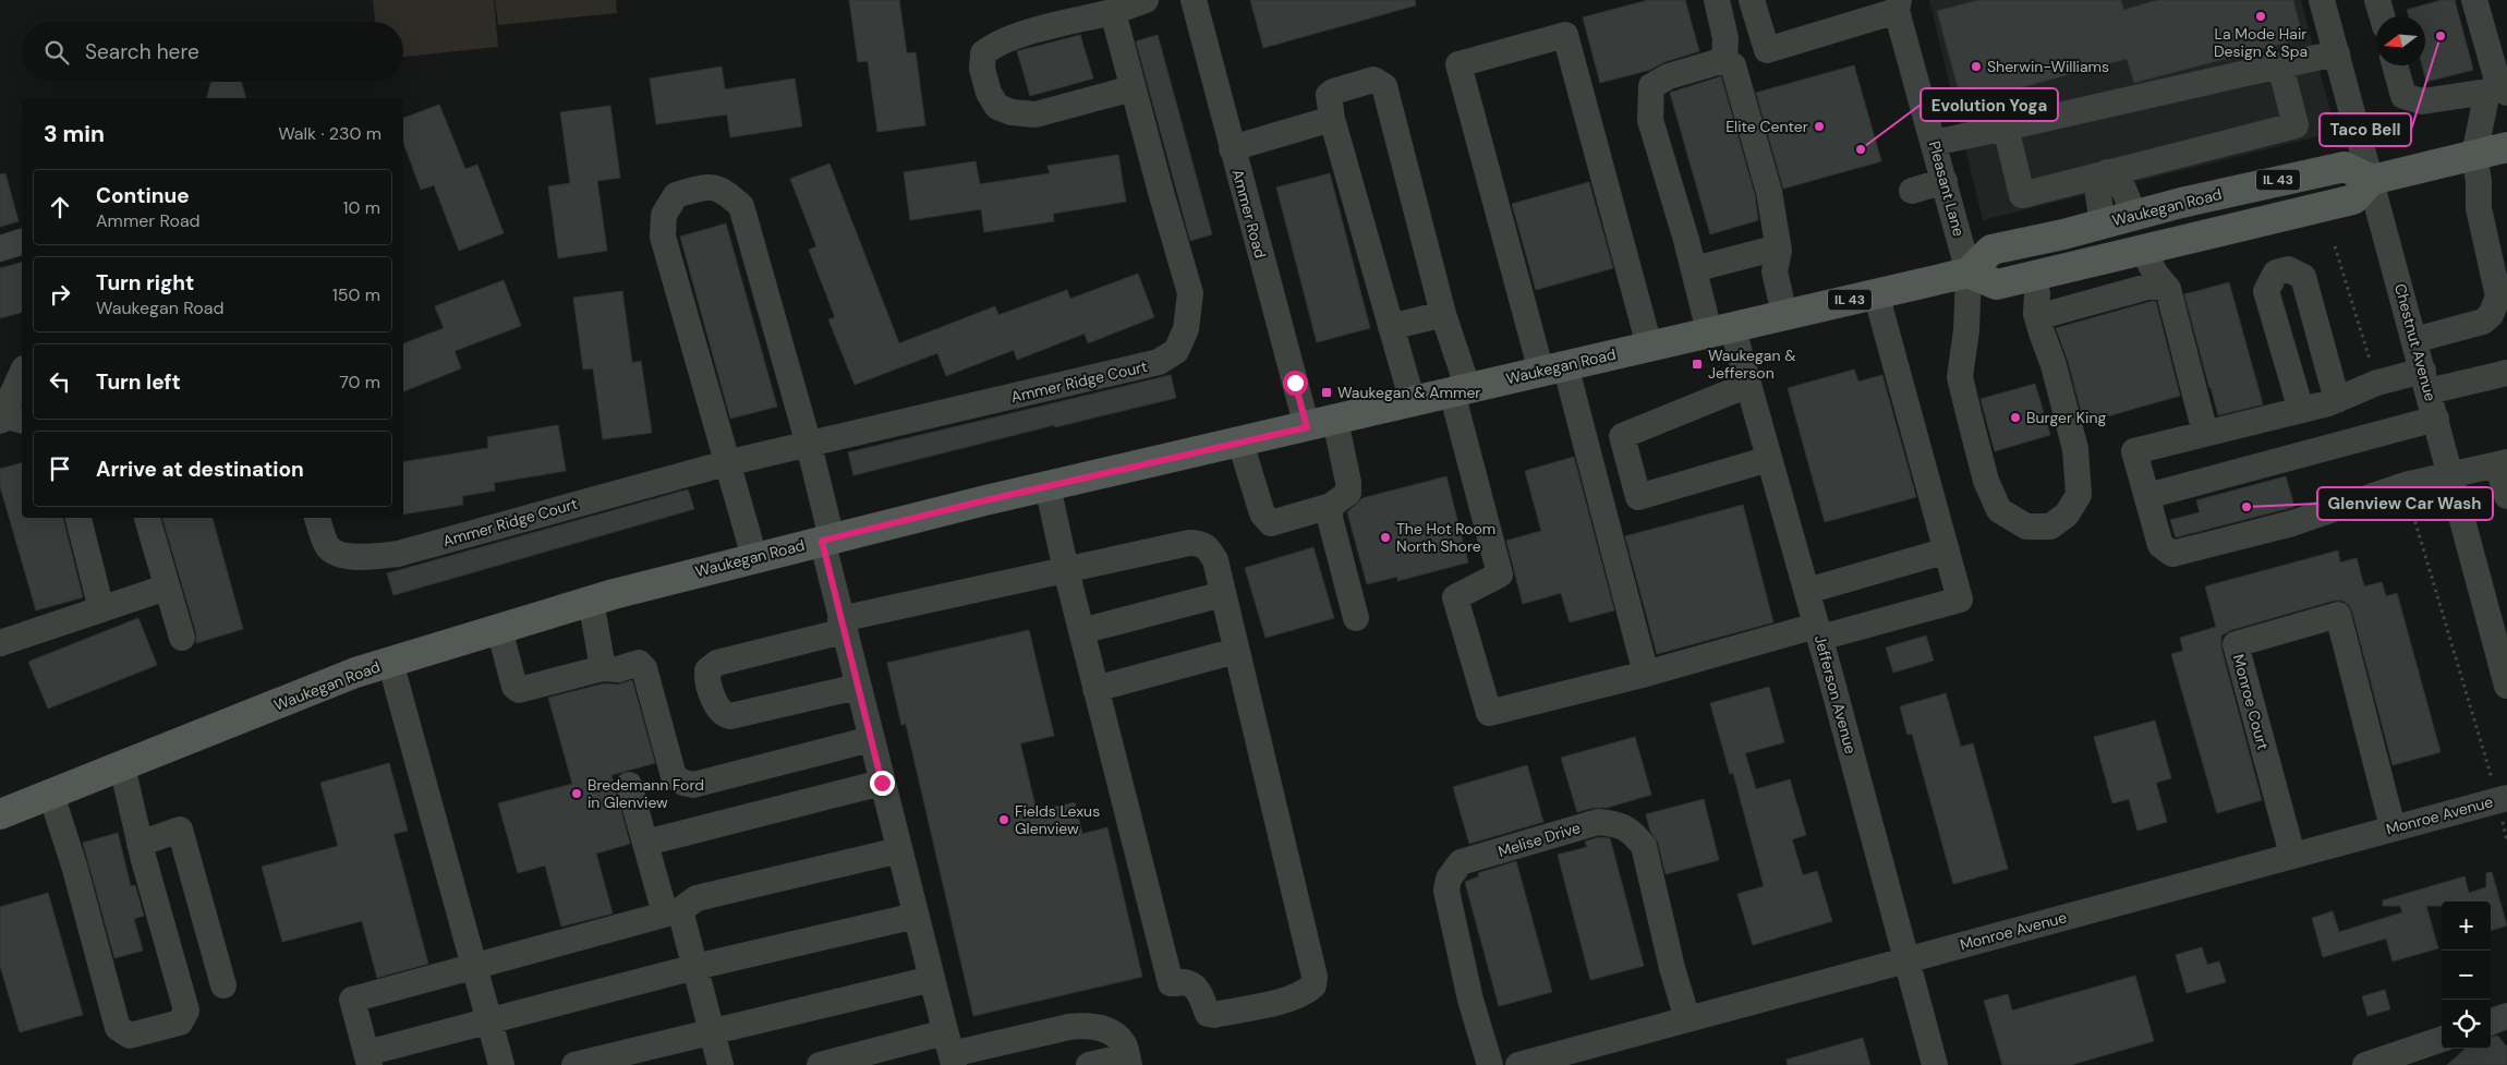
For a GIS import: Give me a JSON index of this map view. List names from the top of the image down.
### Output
{
  "streets": {
    "main road": ["IL 43", "Waukegan Road"],
    "street": [
      "Pleasant Lane",
      "Ammer Road",
      "Chestnut Avenue",
      "Ammer Ridge Court",
      "Jefferson Avenue",
      "Monroe Court",
      "Monroe Avenue",
      "Melise Drive"
    ]
  },
  "crossings": [
    ["IL 43", "Pleasant Lane"],
    ["IL 43", "Waukegan Road"],
    ["IL 43", "Chestnut Avenue"],
    ["Pleasant Lane", "Waukegan Road"],
    ["Waukegan Road", "Ammer Road"],
    ["Waukegan Road", "Chestnut Avenue"],
    ["Waukegan Road", "Jefferson Avenue"],
    ["Jefferson Avenue", "Monroe Avenue"],
    ["Monroe Court", "Monroe Avenue"],
    ["Monroe Avenue", "Melise Drive"]
  ],
  "places": {
    "other": [
      "La Mode Hair Design & Spa",
      "Taco Bell",
      "Sherwin-Williams",
      "Elite Center",
      "Evolution Yoga",
      "Burger King",
      "Glenview Car Wash",
      "The Hot Room North Shore",
      "Bredemann Ford in Glenview",
      "Fields Lexus Glenview"
    ],
    "transit": ["Waukegan & Jefferson", "Waukegan & Ammer"]
  },
  "north": "left",
  "page": {
    "search": "Search here",
    "heading": ["3 min", "Walk · 230 m"],
    "list": [
      ["Continue", "Ammer Road", "10 m"],
      ["Turn right", "Waukegan Road", "150 m"],
      ["Turn left", "70 m"],
      "Arrive at destination"
    ],
    "map_buttons": ["+", "−"]
  }
}
